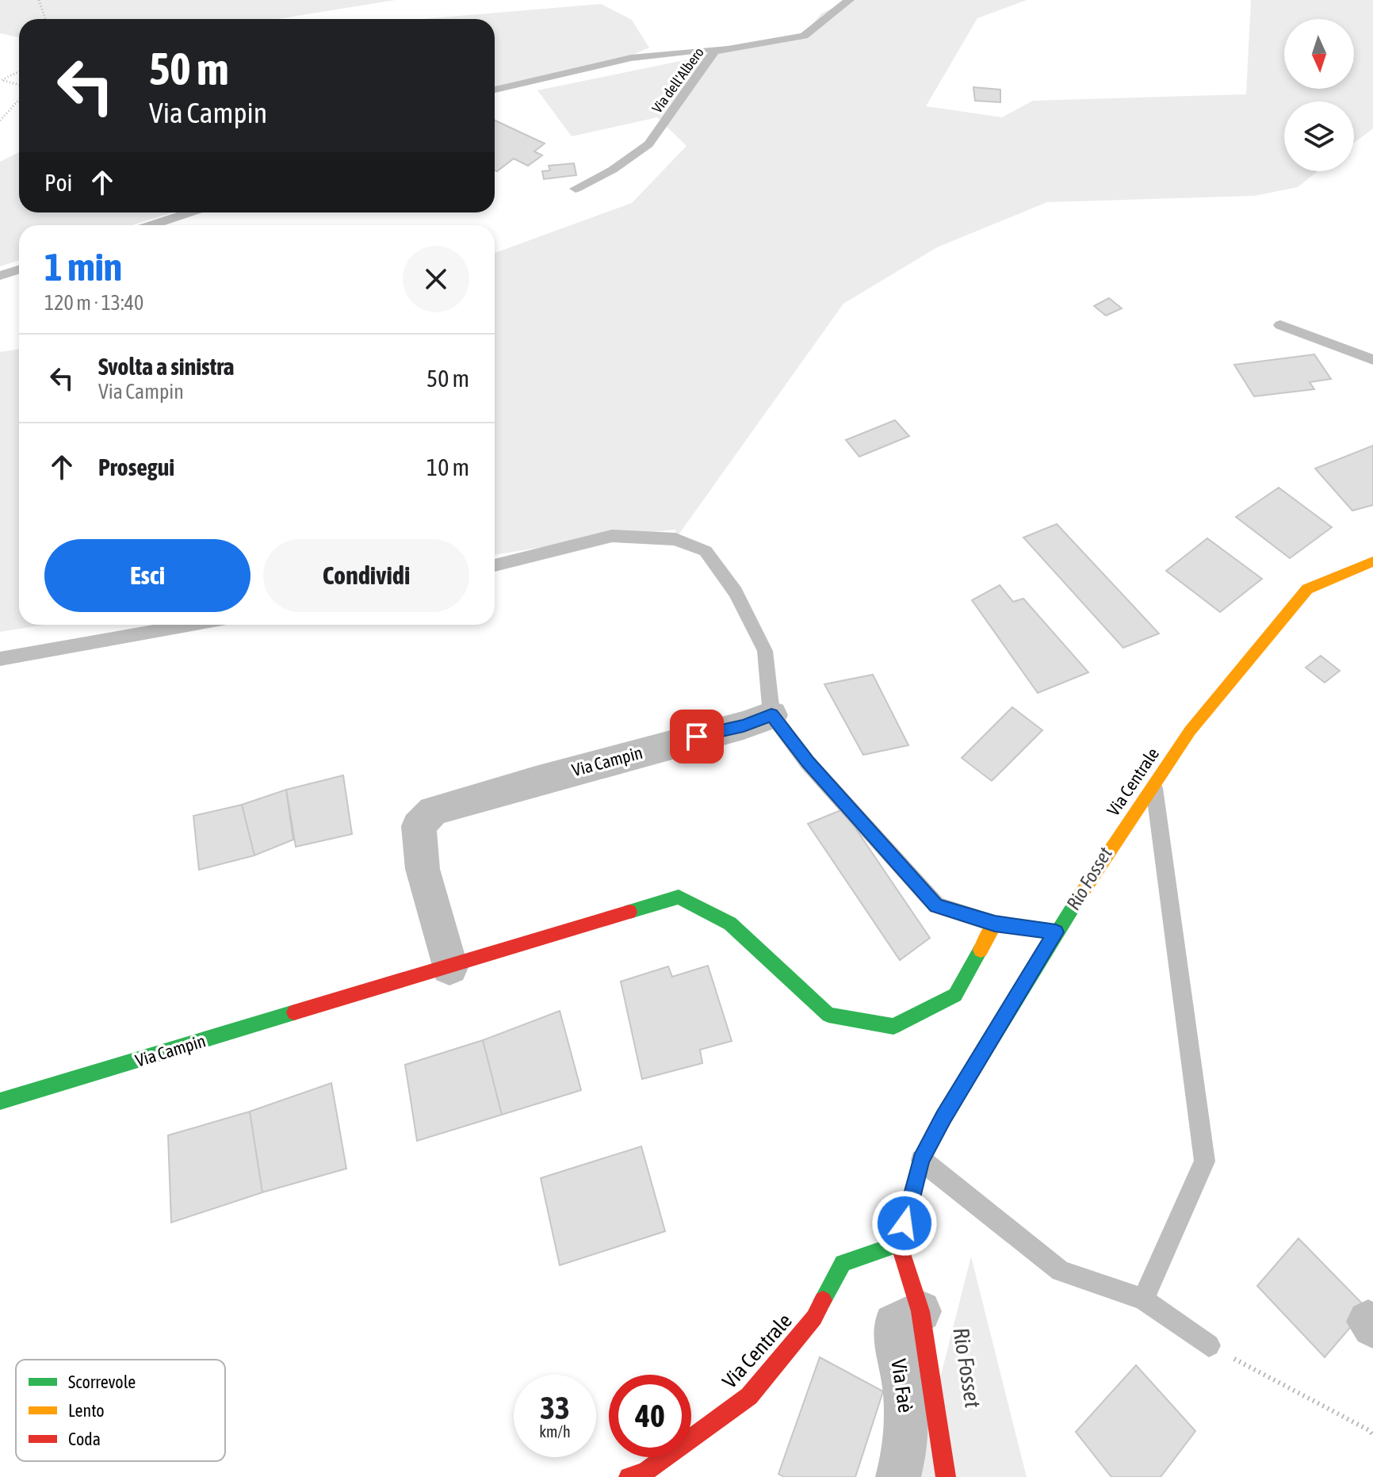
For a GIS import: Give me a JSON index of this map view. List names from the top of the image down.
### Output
{
  "streets": {
    "street": ["Via Campin", "Via Centrale", "Via Faè"],
    "lane": ["Via dell'Albero"]
  },
  "water": ["Rio Fosset"],
  "legend": ["Scorrevole", "Lento", "Coda"],
  "north": "bottom",
  "page": {
    "turn": ["50 m", "Via Campin"],
    "then": "Poi",
    "heading": ["1 min", "120 m · 13:40"],
    "list": [
      {
        "name": "Svolta a sinistra",
        "note": "Via Campin",
        "value": "50 m"
      },
      {
        "name": "Prosegui",
        "value": "10 m"
      }
    ],
    "buttons": ["Esci", "Condividi"],
    "speed": "33 km/h",
    "limit": "40"
  }
}
